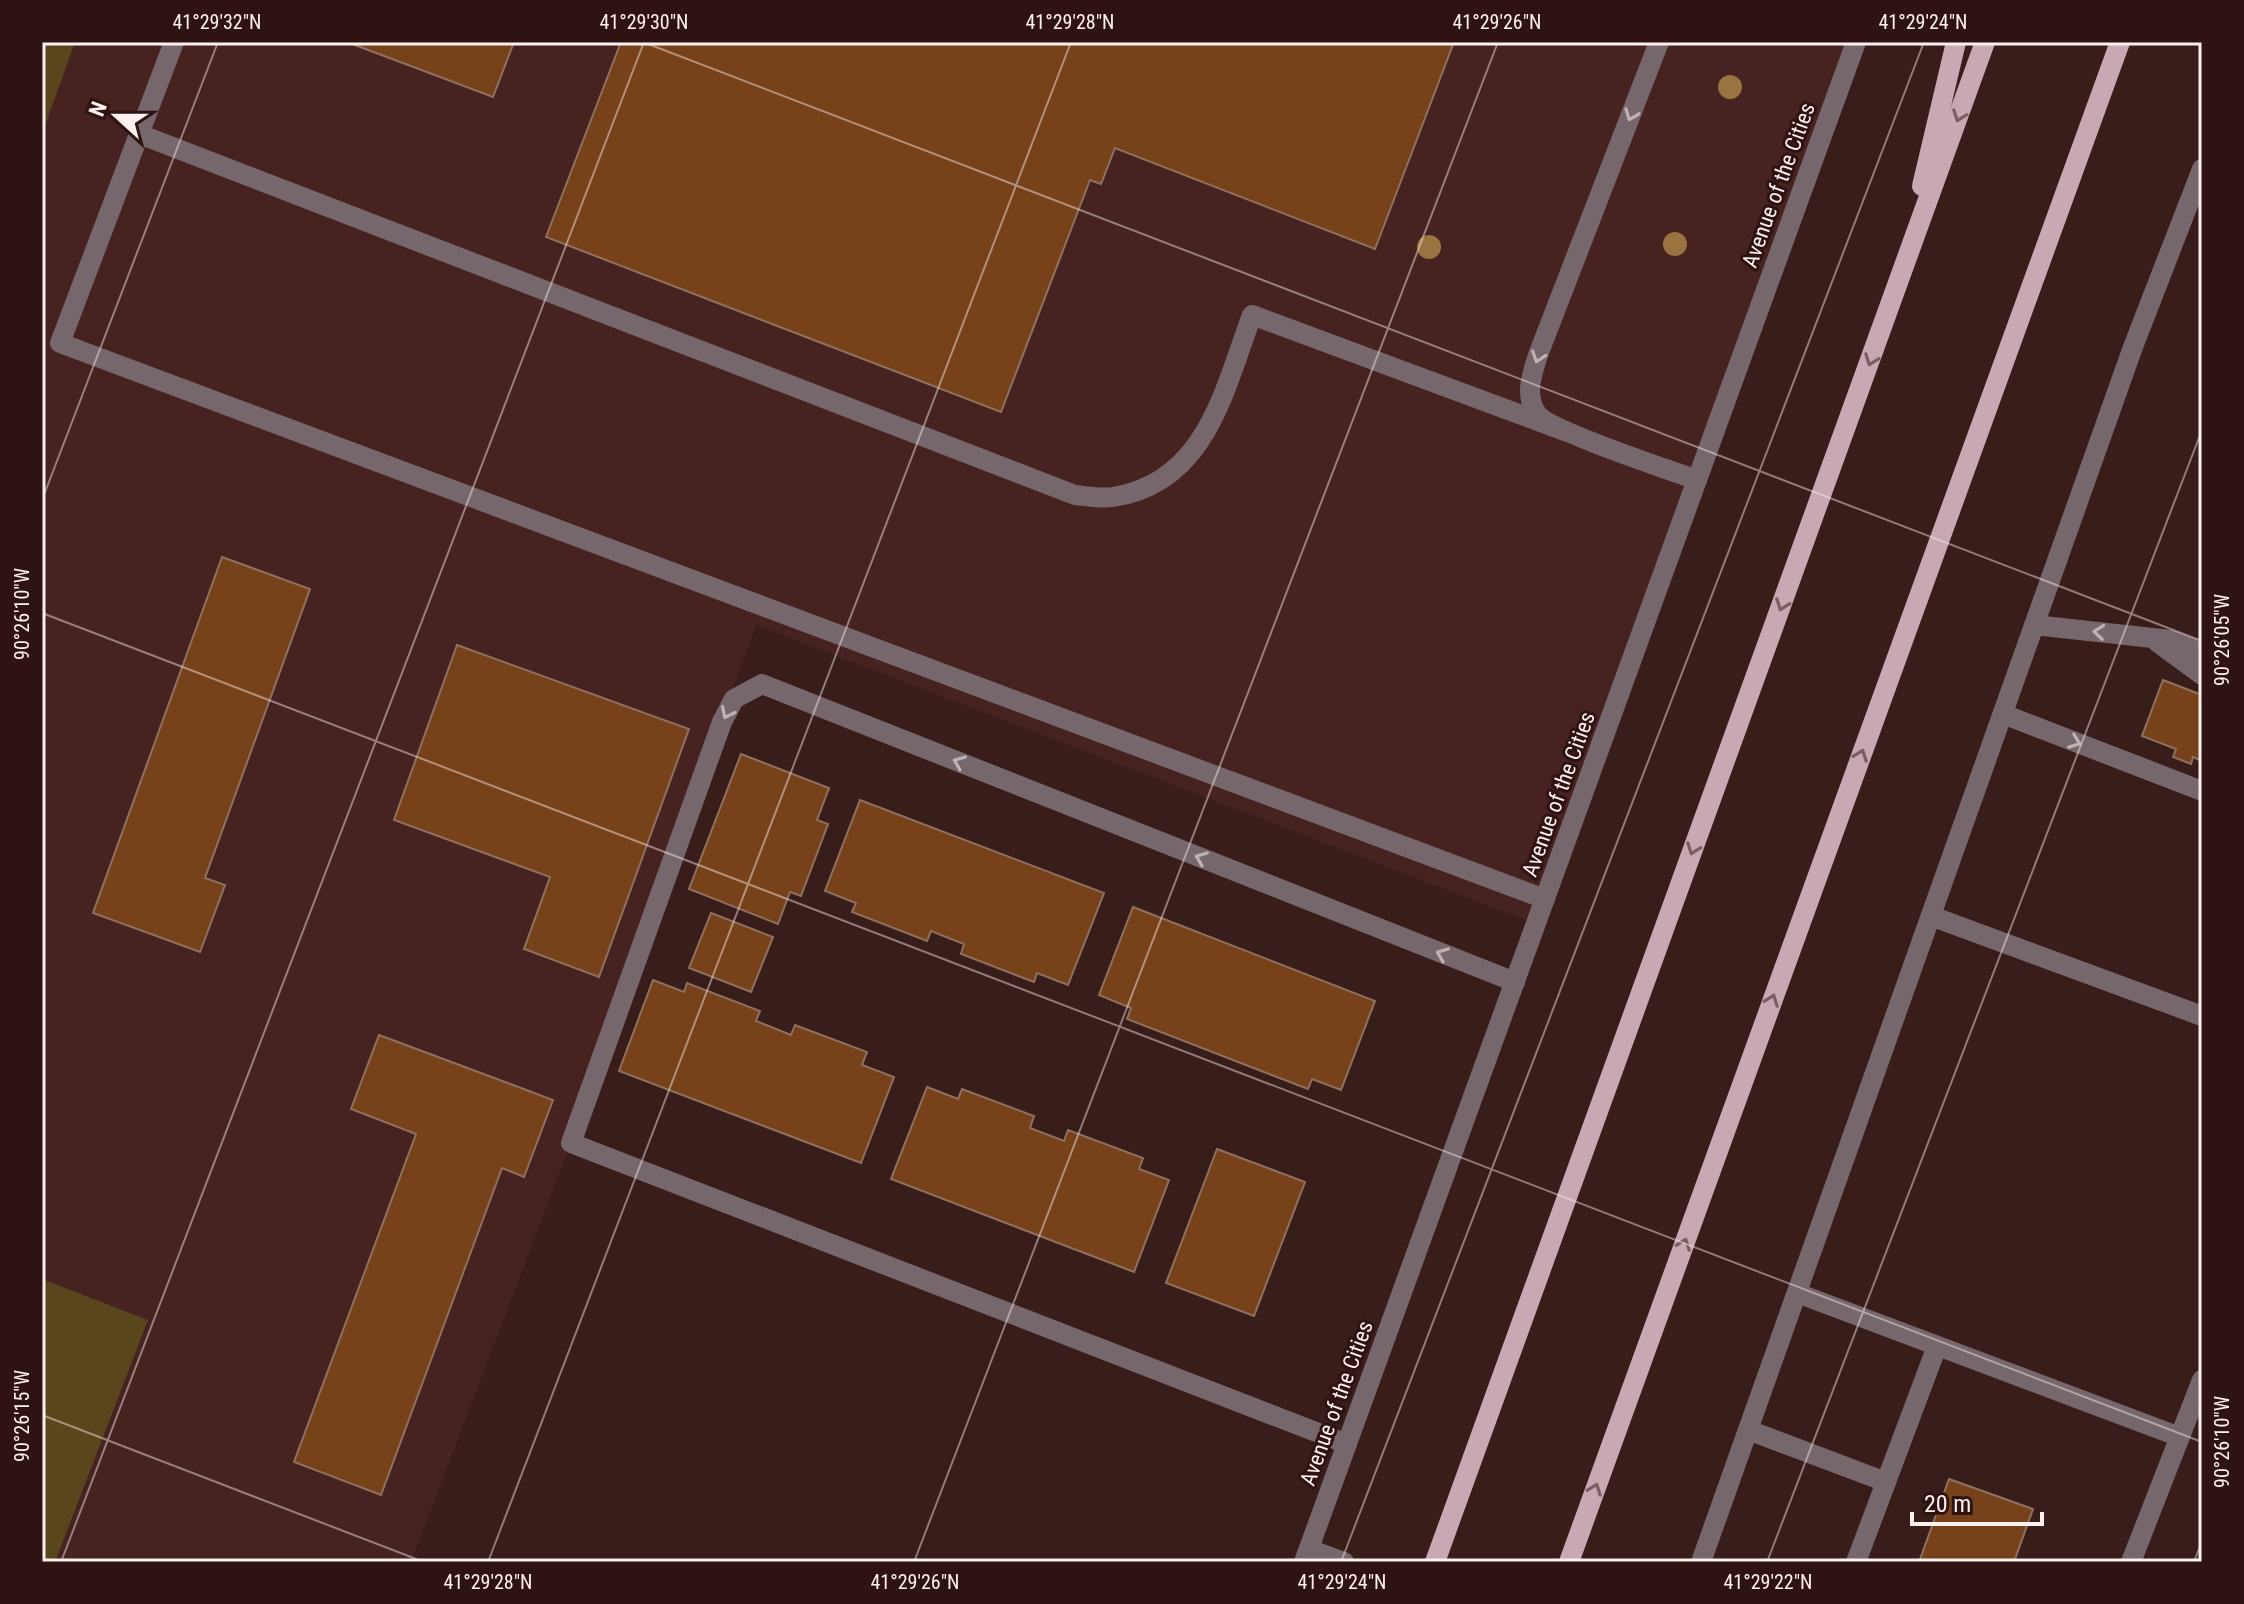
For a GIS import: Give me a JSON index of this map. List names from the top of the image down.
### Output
{
  "streets": {
    "street": ["Avenue of the Cities"]
  },
  "scale_bar": "20 m",
  "north": "left",
  "coordinates": [
    "41°29'32\"N",
    "41°29'30\"N",
    "41°29'28\"N",
    "41°29'26\"N",
    "41°29'24\"N",
    "90°26'10\"W",
    "90°26'05\"W",
    "90°26'15\"W",
    "41°29'22\"N"
  ]
}
